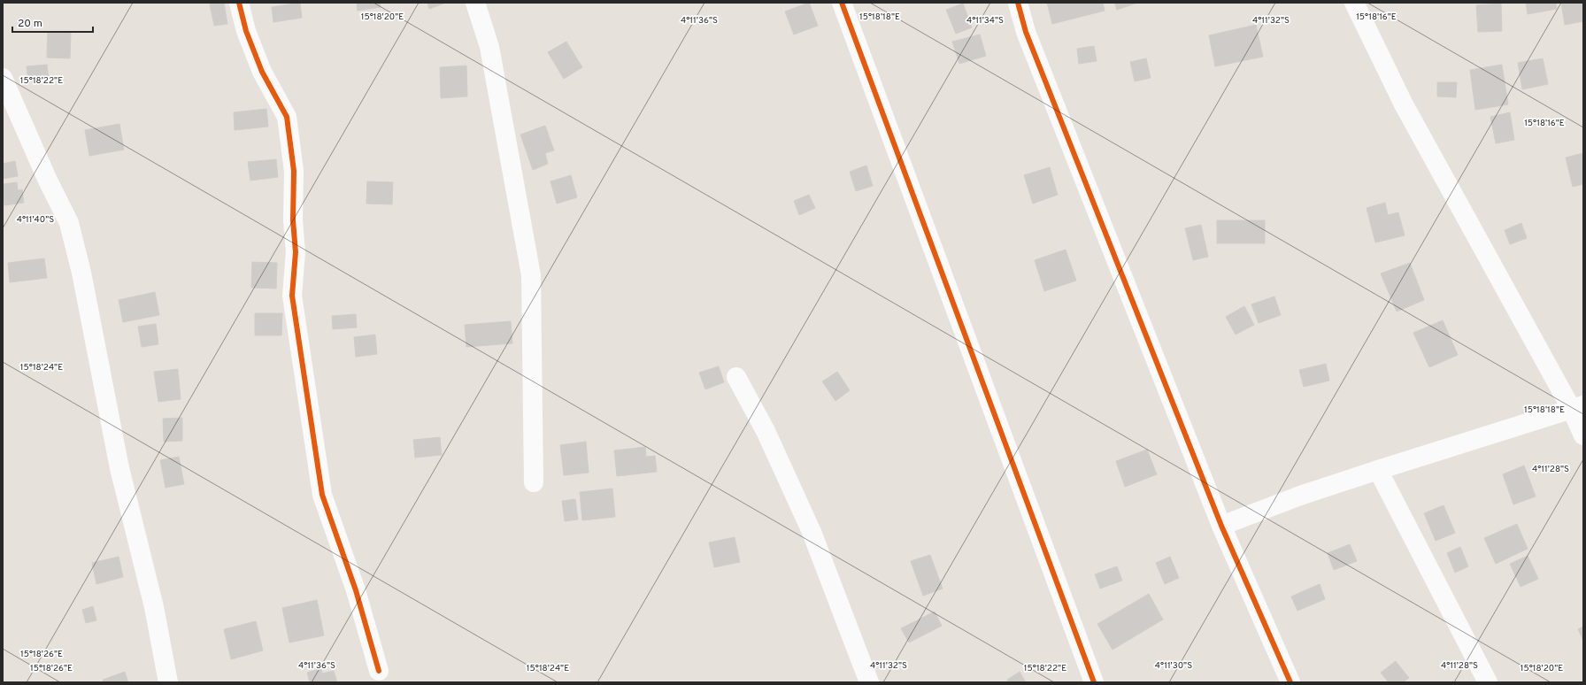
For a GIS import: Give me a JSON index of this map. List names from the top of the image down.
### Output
{
  "scale_bar": "20 m",
  "coordinates": [
    "15°18'20\"E",
    "15°18'18\"E",
    "15°18'16\"E",
    "4°11'36\"S",
    "4°11'34\"S",
    "4°11'32\"S",
    "15°18'22\"E",
    "4°11'40\"S",
    "15°18'24\"E",
    "4°11'28\"S",
    "15°18'26\"E",
    "4°11'30\"S"
  ]
}
